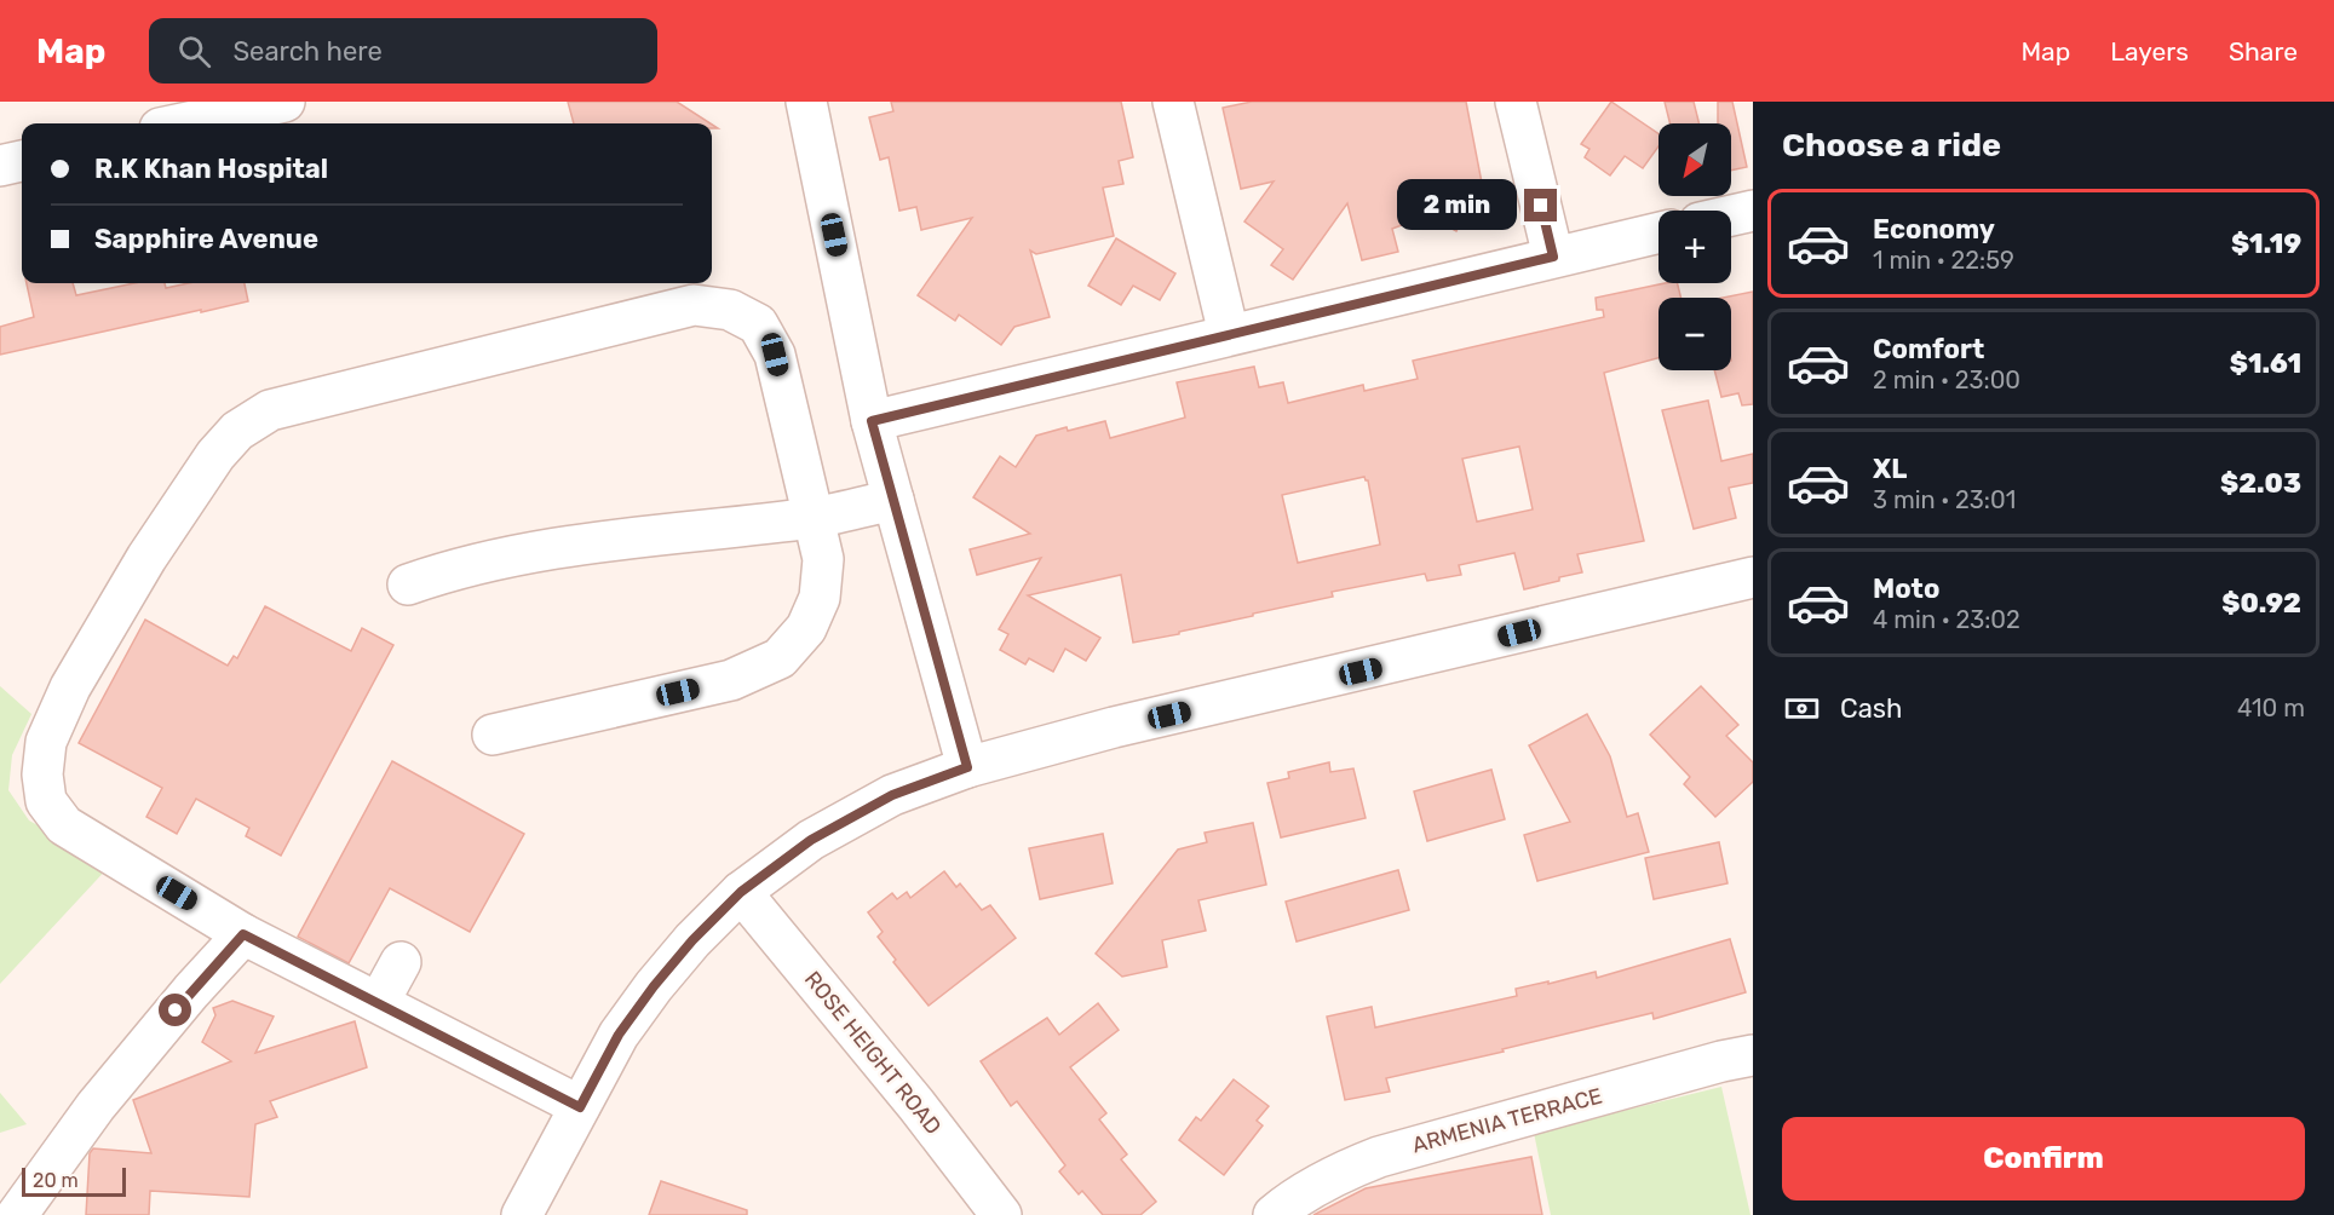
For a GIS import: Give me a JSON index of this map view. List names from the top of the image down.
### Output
{
  "streets": {
    "street": ["ROSE HEIGHT ROAD", "ARMENIA TERRACE"]
  },
  "scale_bar": "20 m",
  "north": "bottom left",
  "page": {
    "header": "Map",
    "search": "Search here",
    "nav": ["Map", "Layers", "Share"],
    "heading": "Choose a ride",
    "map_buttons": ["+", "−"],
    "banner": ["R.K Khan Hospital", "Sapphire Avenue"],
    "bubble": "2 min",
    "list": [
      {
        "name": "Economy",
        "note": "1 min · 22:59",
        "value": "$1.19"
      },
      {
        "name": "Comfort",
        "note": "2 min · 23:00",
        "value": "$1.61"
      },
      {
        "name": "XL",
        "note": "3 min · 23:01",
        "value": "$2.03"
      },
      {
        "name": "Moto",
        "note": "4 min · 23:02",
        "value": "$0.92"
      }
    ],
    "pay": ["Cash", "410 m"],
    "buttons": "Confirm",
    "scale": "20 m"
  }
}
